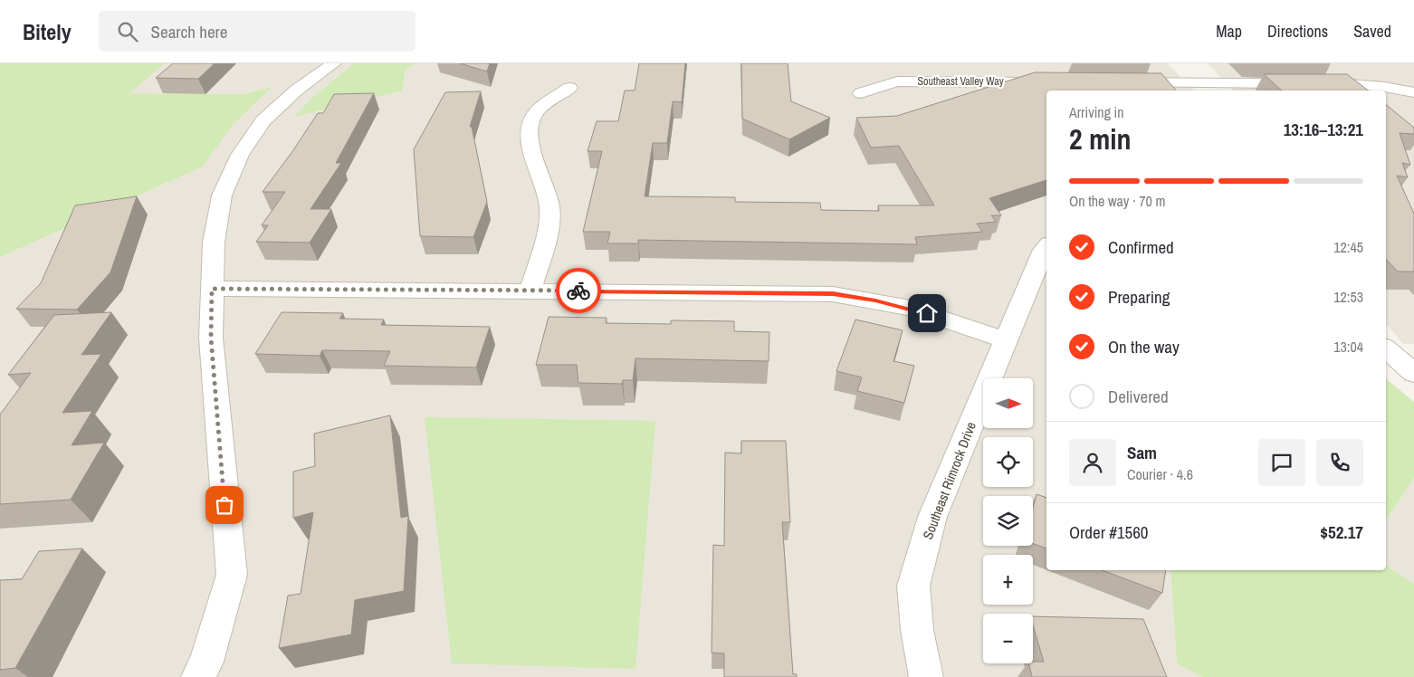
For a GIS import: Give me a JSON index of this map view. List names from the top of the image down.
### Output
{
  "streets": {
    "street": ["Southeast Valley Way", "Southeast Rimrock Drive"]
  },
  "north": "right",
  "page": {
    "header": "Bitely",
    "search": "Search here",
    "nav": ["Map", "Directions", "Saved"],
    "heading": ["2 min", "Arriving in", "13:16–13:21"],
    "panel": [
      "Sam",
      "Courier · 4.6",
      "Order #1560",
      "$52.17"
    ],
    "bar": "On the way · 70 m",
    "list": [
      ["Confirmed", "12:45"],
      ["Preparing", "12:53"],
      ["On the way", "13:04"],
      "Delivered"
    ],
    "map_buttons": ["+", "−"]
  }
}
